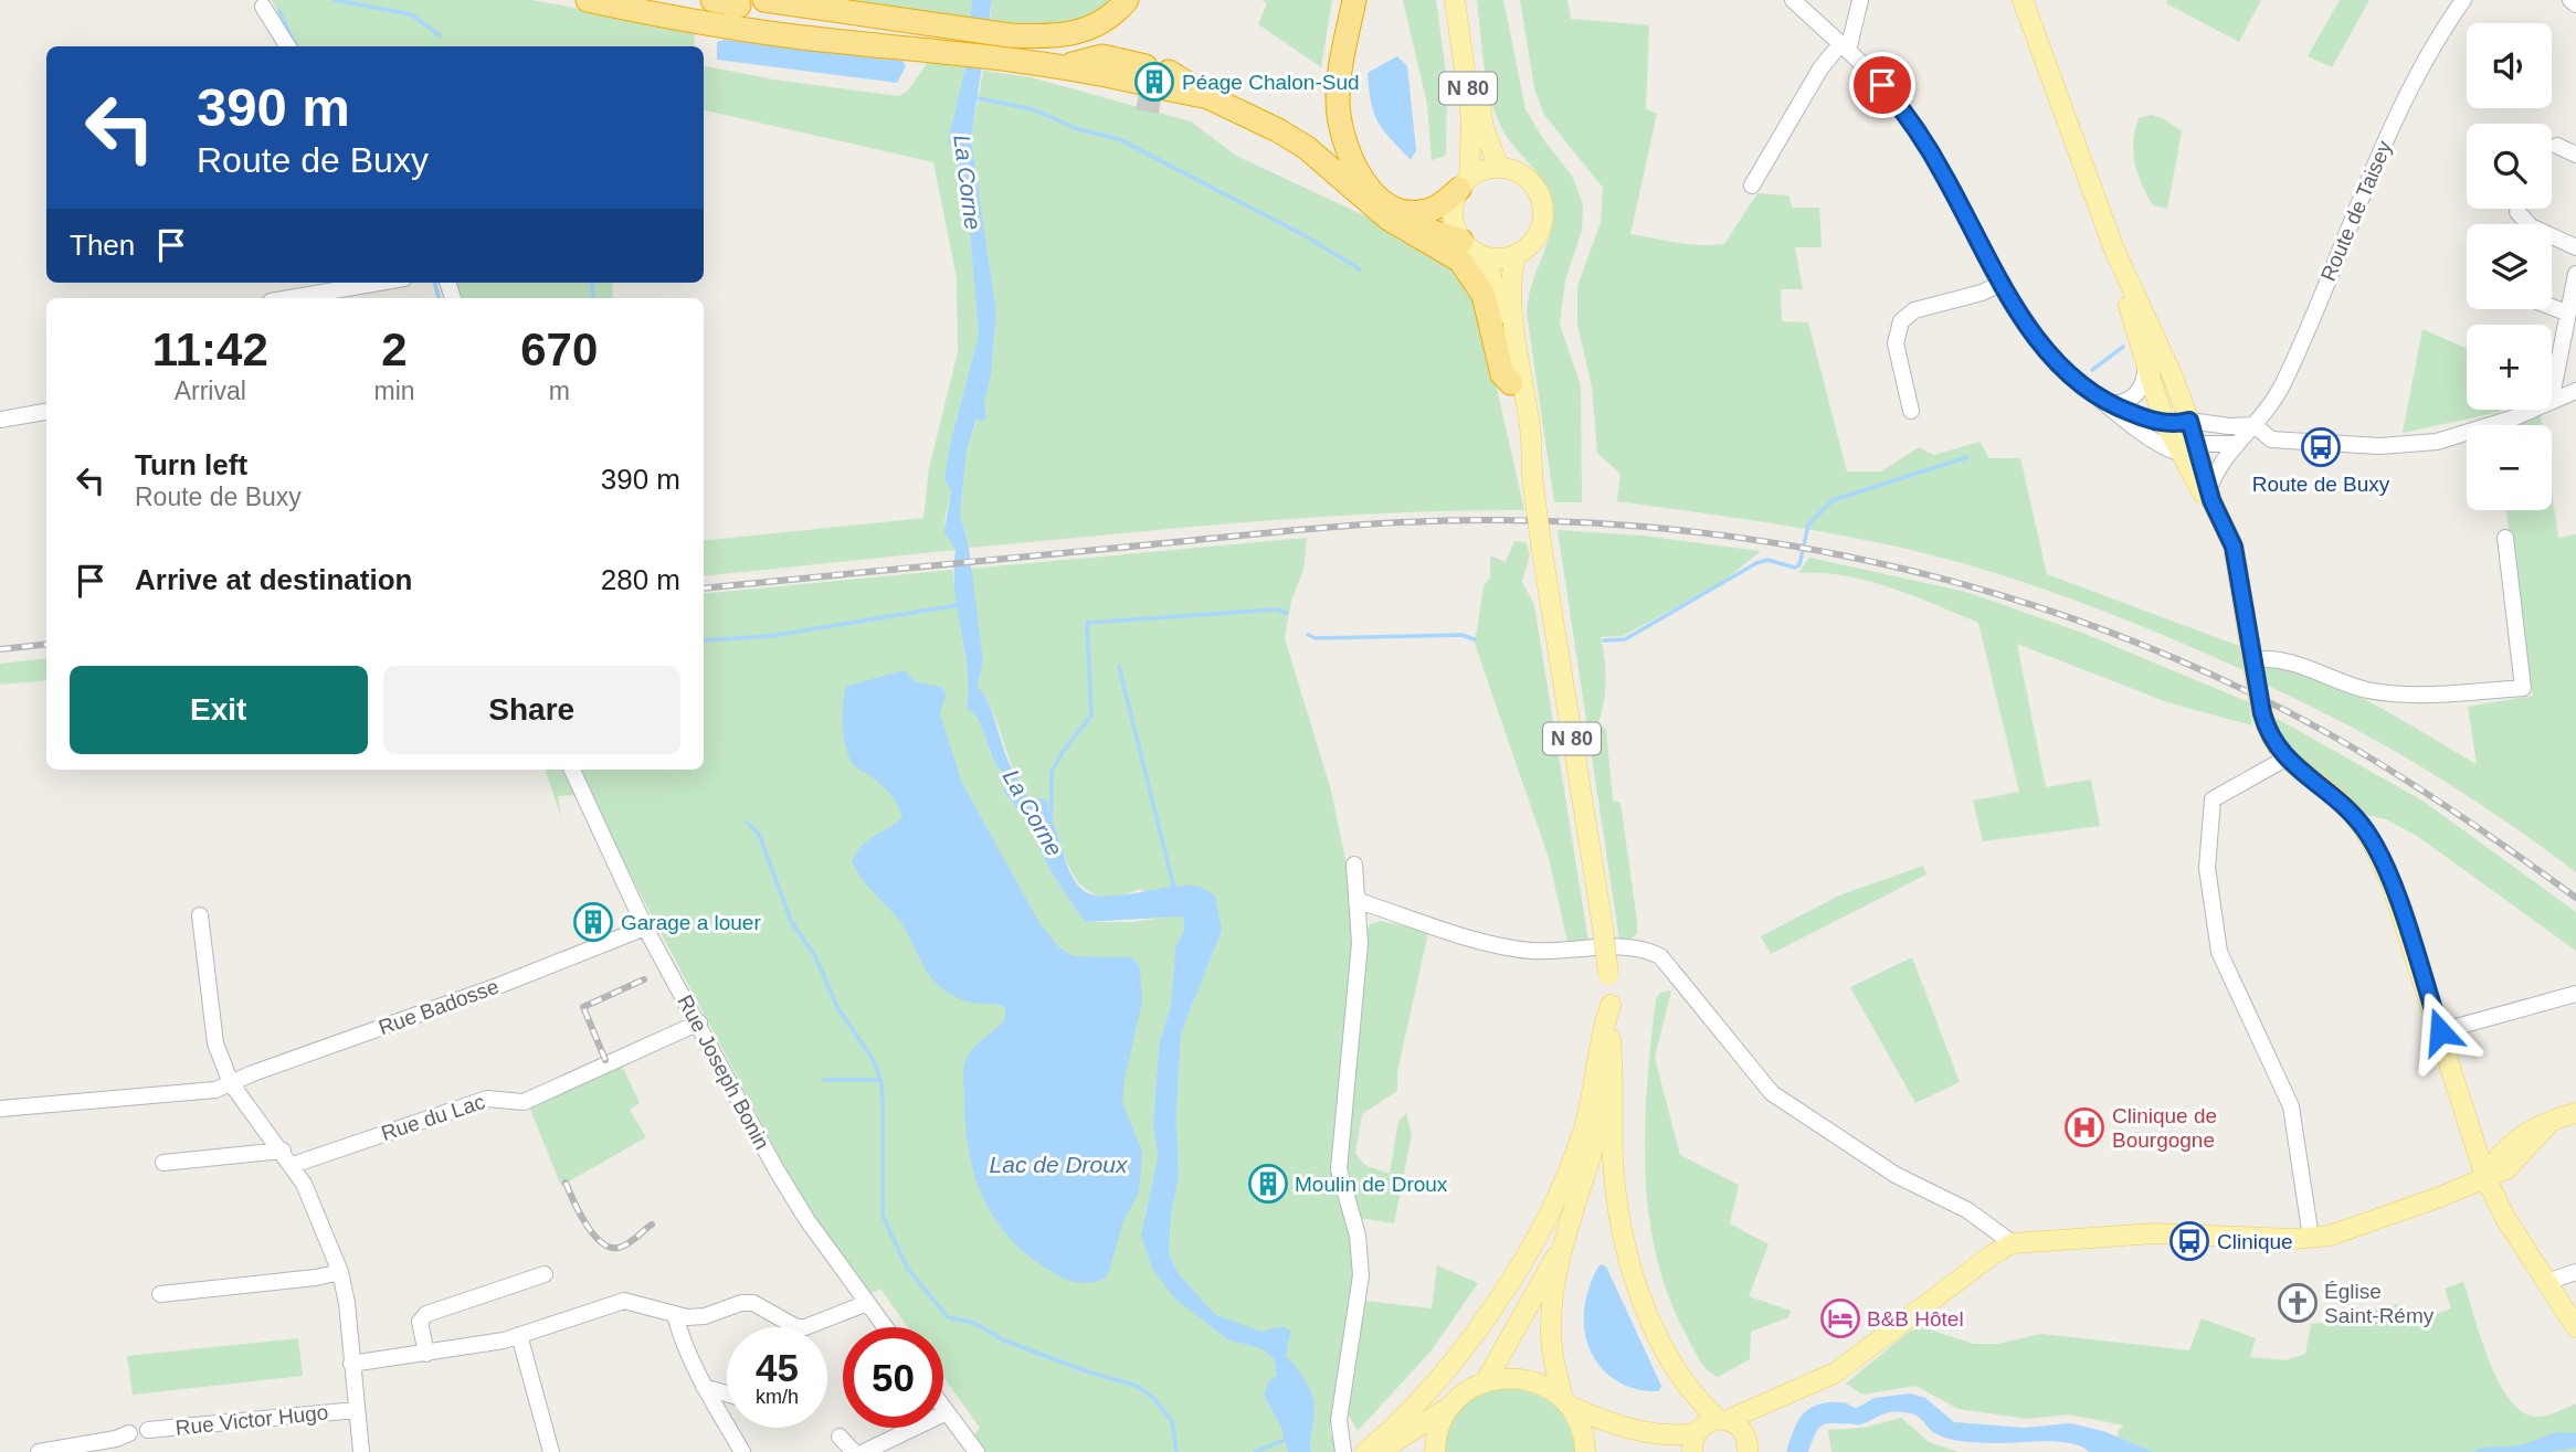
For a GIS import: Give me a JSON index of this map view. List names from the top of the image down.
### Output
{
  "streets": {
    "main road": ["N 80"],
    "street": [
      "Route de Taisey",
      "Rue Badosse",
      "Rue Joseph Bonin",
      "Rue du Lac",
      "Rue Victor Hugo"
    ]
  },
  "crossings": [
    ["Rue Badosse", "Rue Joseph Bonin"],
    ["Rue Badosse", "Rue Victor Hugo"],
    ["Rue Joseph Bonin", "Rue du Lac"],
    ["Rue du Lac", "Rue Victor Hugo"]
  ],
  "water": ["La Corne", "Lac de Droux"],
  "places": {
    "building": ["Péage Chalon-Sud", "Garage a louer", "Moulin de Droux"],
    "bus stop": ["Route de Buxy", "Clinique"],
    "hospital": ["Clinique de Bourgogne"],
    "church": ["Église Saint-Rémy"],
    "hotel": ["B&B Hôtel"]
  },
  "page": {
    "map_buttons": ["+", "−"],
    "turn": ["390 m", "Route de Buxy"],
    "then": "Then",
    "eta": [
      "11:42",
      "Arrival",
      "2",
      "min",
      "670",
      "m"
    ],
    "list": [
      {
        "name": "Turn left",
        "note": "Route de Buxy",
        "value": "390 m"
      },
      {
        "name": "Arrive at destination",
        "value": "280 m"
      }
    ],
    "buttons": ["Exit", "Share"],
    "speed": "45 km/h",
    "limit": "50"
  }
}
